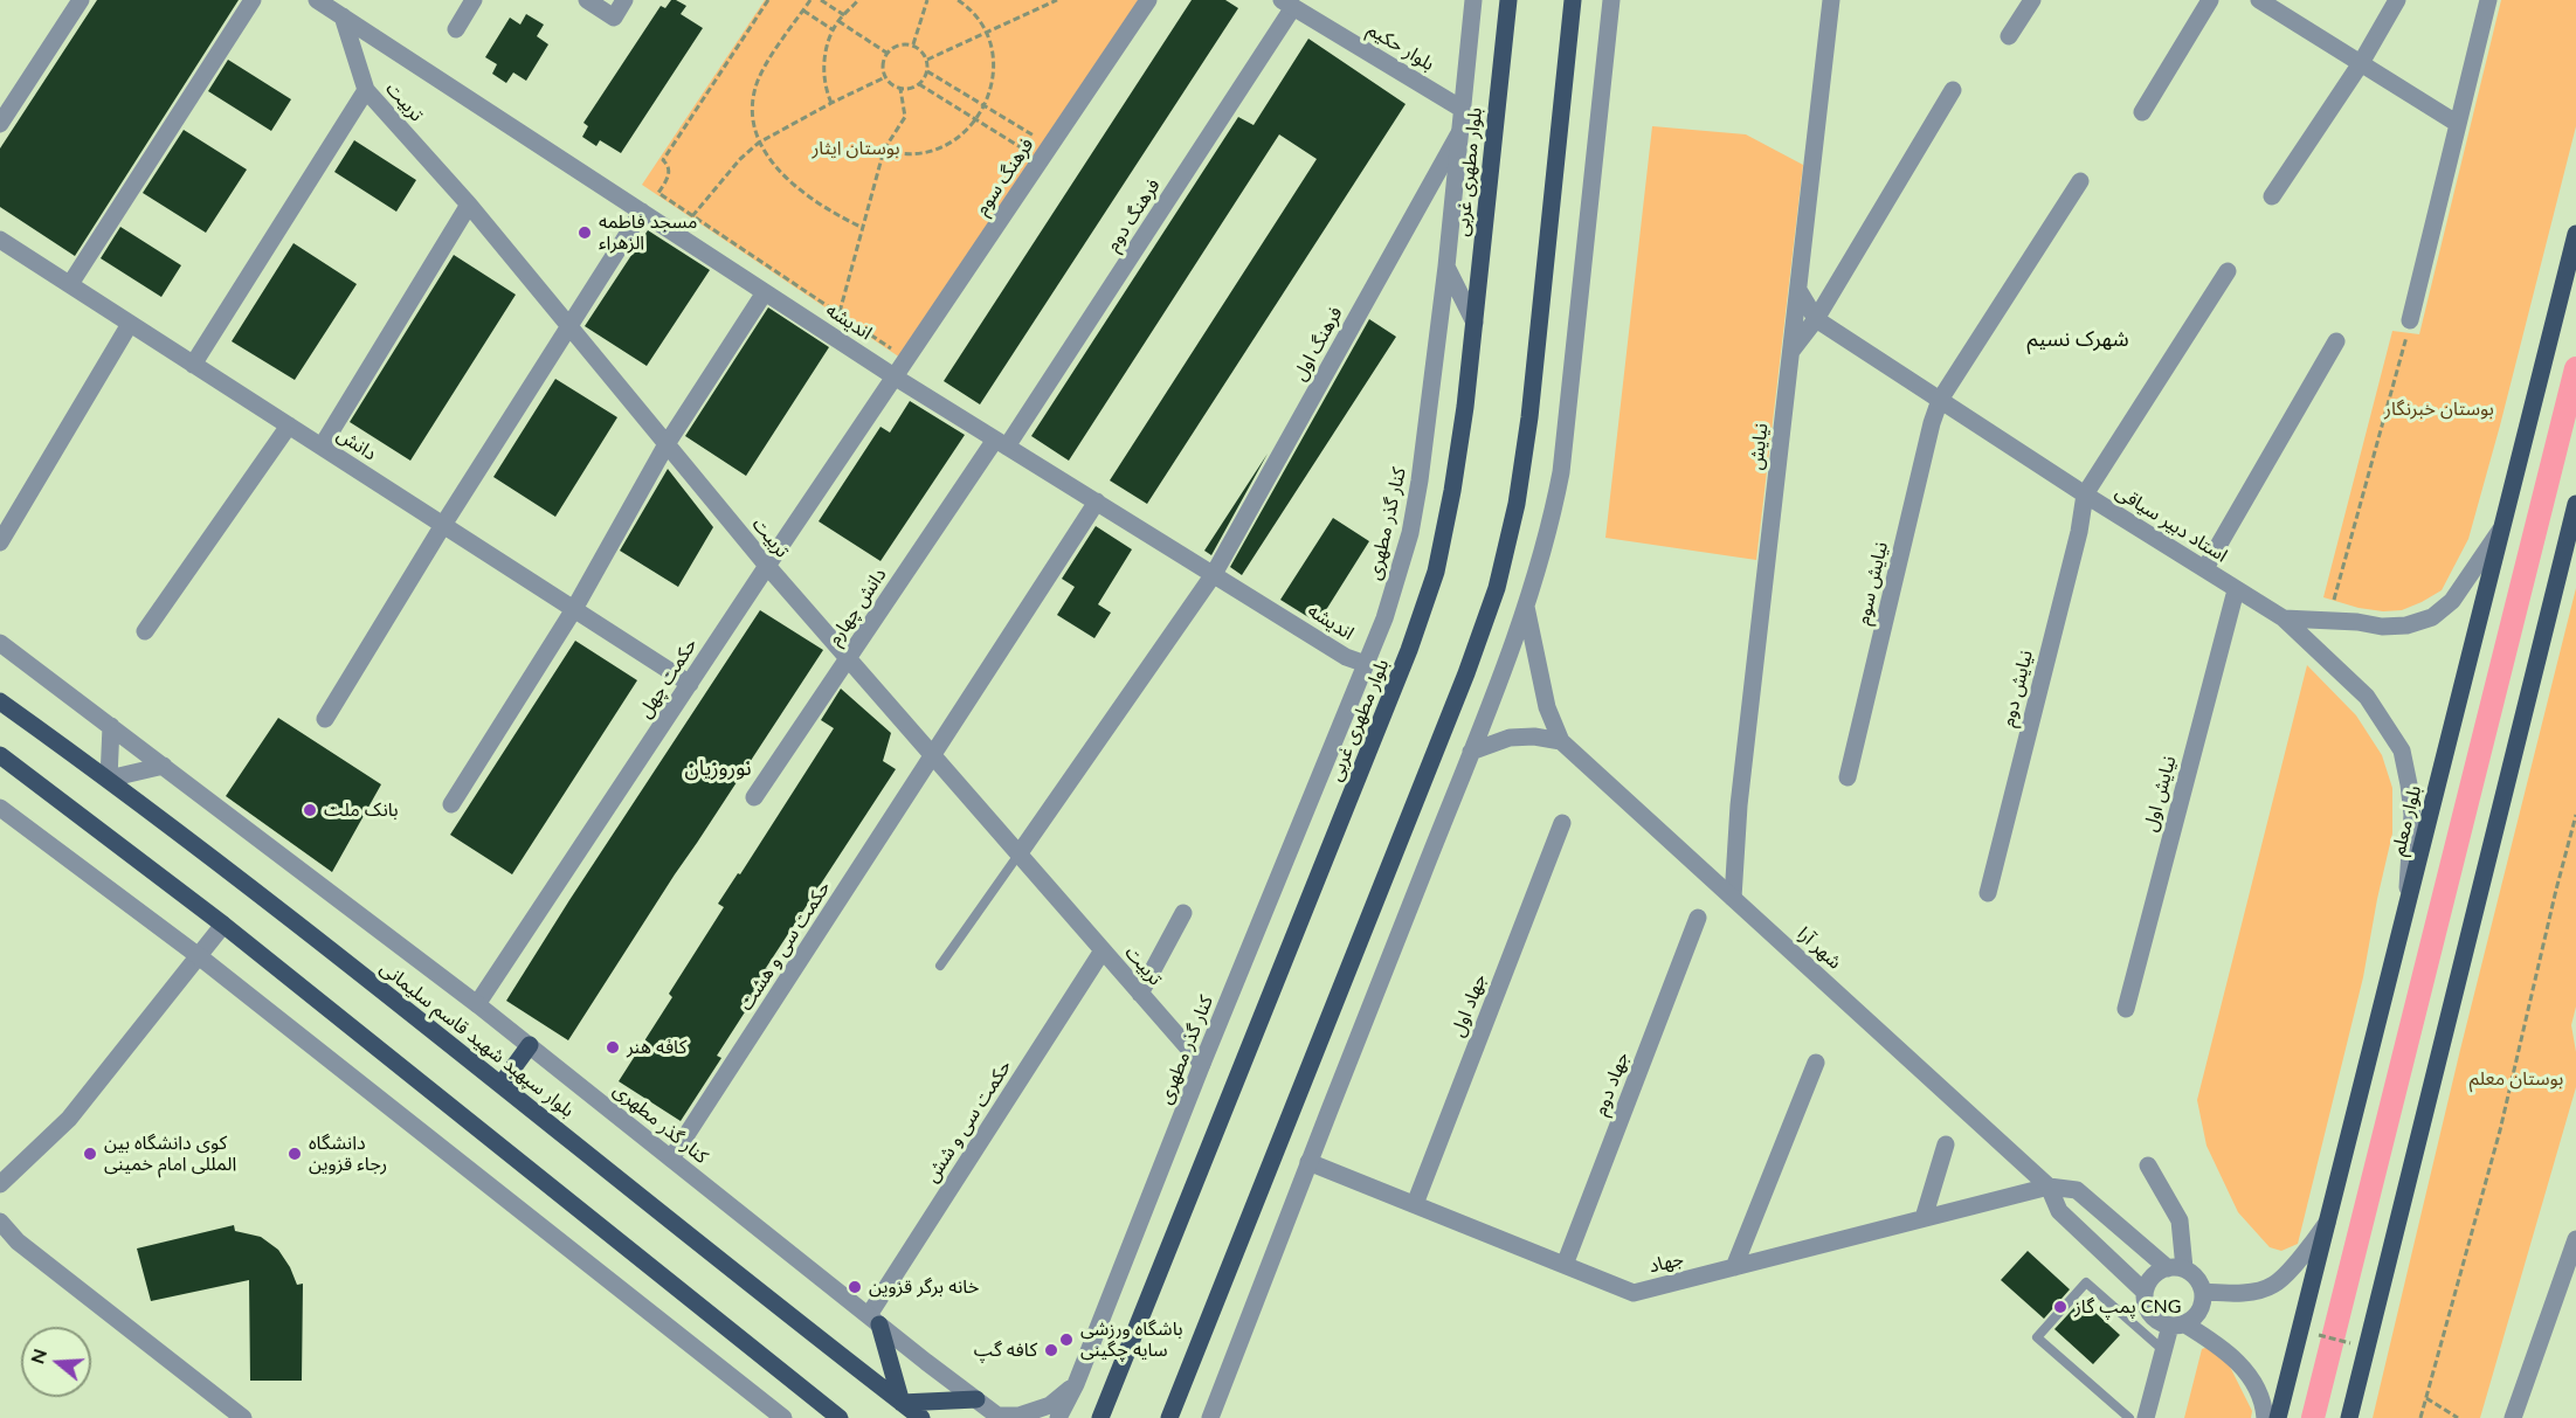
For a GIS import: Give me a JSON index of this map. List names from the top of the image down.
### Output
{
  "streets": {
    "main road": ["بلوار مطهری غربی", "بلوار معلم", "بلوار سپهبد شهید قاسم سلیمانی"],
    "street": [
      "بلوار حکیم",
      "تربیت",
      "فرهنگ سوم",
      "فرهنگ دوم",
      "اندیشه",
      "فرهنگ اول",
      "دانش",
      "نيايش",
      "کنار گذر مطهری",
      "استاد دبیر سیاقی",
      "نیایش سوم",
      "دانش چهارم",
      "حکمت چهل",
      "نیایش دوم",
      "نیایش اول",
      "حکمت سی و هشت",
      "شهر آرا",
      "جهاد اول",
      "جهاد دوم",
      "حکمت سی و شش",
      "جهاد"
    ]
  },
  "crossings": [
    ["بلوار حکیم", "فرهنگ دوم"],
    ["بلوار حکیم", "کنار گذر مطهری"],
    ["تربیت", "اندیشه"],
    ["تربیت", "فرهنگ اول"],
    ["تربیت", "کنار گذر مطهری"],
    ["تربیت", "دانش چهارم"],
    ["تربیت", "حکمت چهل"],
    ["تربیت", "حکمت سی و هشت"],
    ["تربیت", "حکمت سی و شش"],
    ["فرهنگ سوم", "اندیشه"],
    ["فرهنگ سوم", "حکمت چهل"],
    ["فرهنگ دوم", "اندیشه"],
    ["فرهنگ دوم", "دانش چهارم"],
    ["اندیشه", "فرهنگ اول"],
    ["اندیشه", "کنار گذر مطهری"],
    ["اندیشه", "دانش چهارم"],
    ["اندیشه", "حکمت چهل"],
    ["اندیشه", "حکمت سی و هشت"],
    ["فرهنگ اول", "کنار گذر مطهری"],
    ["دانش", "حکمت چهل"],
    ["نيايش", "شهر آرا"],
    ["کنار گذر مطهری", "حکمت چهل"],
    ["کنار گذر مطهری", "حکمت سی و هشت"],
    ["کنار گذر مطهری", "حکمت سی و شش"],
    ["استاد دبیر سیاقی", "نیایش سوم"],
    ["استاد دبیر سیاقی", "نیایش دوم"],
    ["استاد دبیر سیاقی", "نیایش اول"],
    ["استاد دبیر سیاقی", "بلوار معلم"],
    ["شهر آرا", "جهاد"],
    ["جهاد اول", "جهاد"],
    ["جهاد دوم", "جهاد"]
  ],
  "districts": ["شهرک نسیم", "نوروزیان"],
  "parks": ["بوستان ایثار", "بوستان خبرنگار", "بوستان معلم"],
  "places": [
    "مسجد فاطمه الزهراء",
    "بانک ملت",
    "کافه هنر",
    "کوی دانشگاه بین المللی امام خمینی",
    "دانشگاه رجاء قزوین",
    "خانه برگر قزوین",
    "پمپ گاز CNG",
    "باشگاه ورزشى سايه چگينى",
    "کافه گپ"
  ],
  "north": "left"
}
